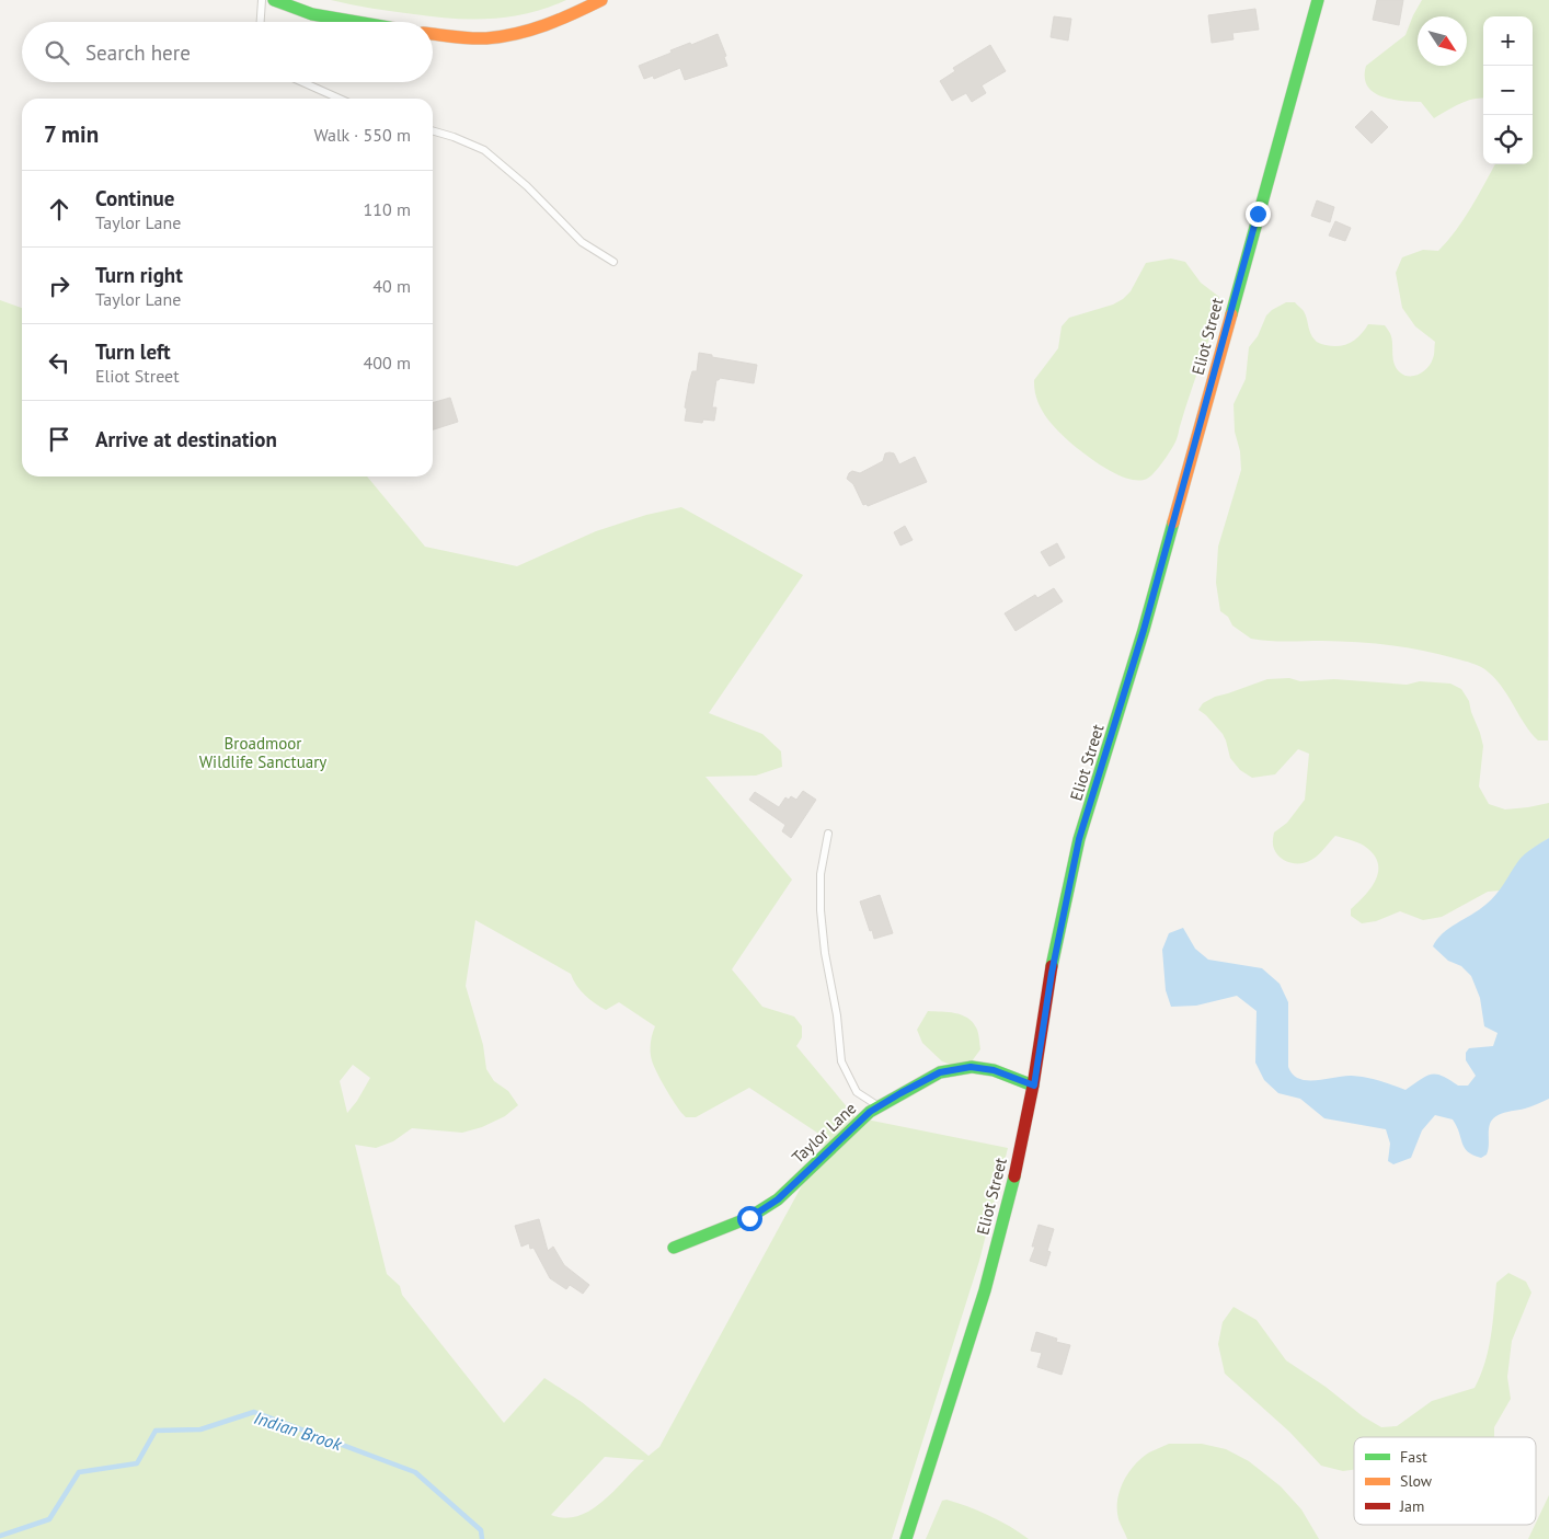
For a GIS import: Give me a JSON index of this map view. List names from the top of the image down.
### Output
{
  "streets": {
    "main road": ["Eliot Street", "Taylor Lane"]
  },
  "crossings": [
    ["Eliot Street", "Taylor Lane"]
  ],
  "water": ["Indian Brook"],
  "parks": ["Broadmoor Wildlife Sanctuary"],
  "legend": ["Fast", "Slow", "Jam"],
  "north": "bottom right",
  "page": {
    "map_buttons": ["+", "−"],
    "search": "Search here",
    "heading": ["7 min", "Walk · 550 m"],
    "list": [
      ["Continue", "Taylor Lane", "110 m"],
      ["Turn right", "Taylor Lane", "40 m"],
      ["Turn left", "Eliot Street", "400 m"],
      "Arrive at destination"
    ]
  }
}
